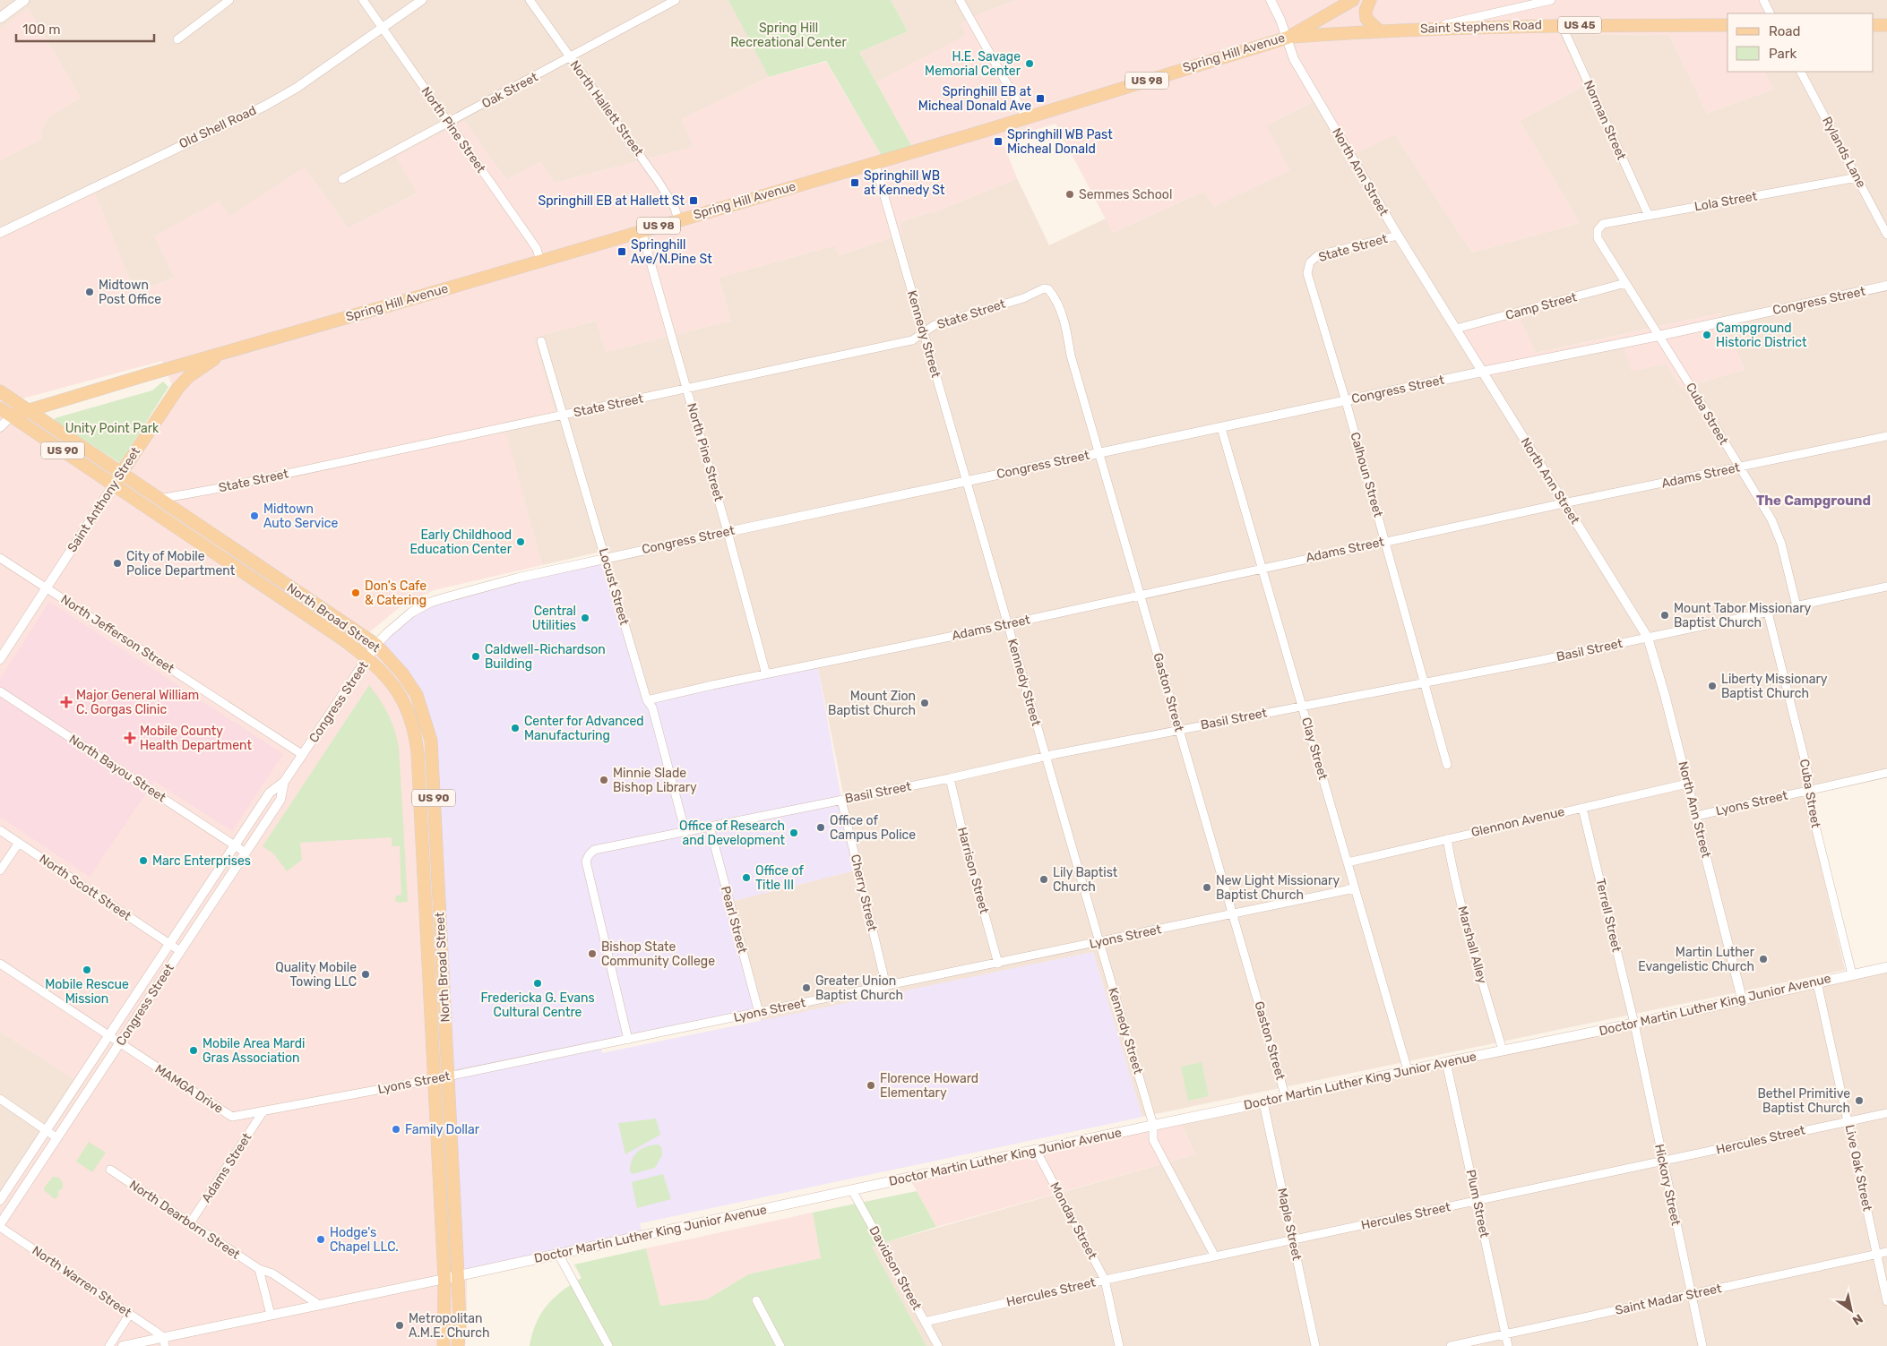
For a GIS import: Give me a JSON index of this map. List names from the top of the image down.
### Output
{
  "streets": {
    "main road": [
      "US 45",
      "Saint Stephens Road",
      "Spring Hill Avenue",
      "US 98",
      "US 90",
      "Saint Anthony Street",
      "North Broad Street",
      "Doctor Martin Luther King Junior Avenue"
    ],
    "street": [
      "Oak Street",
      "North Hallett Street",
      "Norman Street",
      "Old Shell Road",
      "North Pine Street",
      "Rylands Lane",
      "North Ann Street",
      "Lola Street",
      "State Street",
      "Congress Street",
      "Camp Street",
      "Kennedy Street",
      "Cuba Street",
      "Calhoun Street",
      "Adams Street",
      "Locust Street",
      "North Jefferson Street",
      "Basil Street",
      "Gaston Street",
      "Clay Street",
      "North Bayou Street",
      "Lyons Street",
      "Glennon Avenue",
      "Harrison Street",
      "North Scott Street",
      "Cherry Street",
      "Terrell Street",
      "Pearl Street",
      "Marshall Alley",
      "MAMGA Drive",
      "Hercules Street",
      "Live Oak Street",
      "Hickory Street",
      "Plum Street",
      "North Dearborn Street",
      "Monday Street",
      "Maple Street",
      "Davidson Street",
      "North Warren Street",
      "Saint Madar Street"
    ]
  },
  "crossings": [
    ["Saint Stephens Road", "Spring Hill Avenue"],
    ["Saint Stephens Road", "Norman Street"],
    ["Saint Stephens Road", "North Ann Street"],
    ["Spring Hill Avenue", "North Hallett Street"],
    ["Spring Hill Avenue", "North Pine Street"],
    ["Spring Hill Avenue", "North Ann Street"],
    ["Spring Hill Avenue", "Kennedy Street"],
    ["Spring Hill Avenue", "Saint Anthony Street"],
    ["Spring Hill Avenue", "North Broad Street"],
    ["Oak Street", "North Hallett Street"],
    ["Oak Street", "North Pine Street"],
    ["Norman Street", "Lola Street"],
    ["Old Shell Road", "North Pine Street"],
    ["North Pine Street", "State Street"],
    ["North Pine Street", "Congress Street"],
    ["North Pine Street", "Adams Street"],
    ["Rylands Lane", "Lola Street"],
    ["North Ann Street", "State Street"],
    ["North Ann Street", "Congress Street"],
    ["North Ann Street", "Camp Street"],
    ["North Ann Street", "Adams Street"],
    ["North Ann Street", "Basil Street"],
    ["North Ann Street", "Lyons Street"],
    ["North Ann Street", "Glennon Avenue"],
    ["North Ann Street", "Doctor Martin Luther King Junior Avenue"],
    ["Lola Street", "Cuba Street"],
    ["State Street", "Kennedy Street"],
    ["State Street", "Calhoun Street"],
    ["State Street", "Locust Street"],
    ["State Street", "North Broad Street"],
    ["State Street", "Gaston Street"],
    ["Congress Street", "Kennedy Street"],
    ["Congress Street", "Cuba Street"],
    ["Congress Street", "Calhoun Street"],
    ["Congress Street", "Locust Street"],
    ["Congress Street", "North Broad Street"],
    ["Congress Street", "North Jefferson Street"],
    ["Congress Street", "Gaston Street"],
    ["Congress Street", "Clay Street"],
    ["Congress Street", "North Bayou Street"],
    ["Congress Street", "North Scott Street"],
    ["Congress Street", "MAMGA Drive"],
    ["Congress Street", "North Warren Street"],
    ["Camp Street", "Cuba Street"],
    ["Kennedy Street", "Adams Street"],
    ["Kennedy Street", "Basil Street"],
    ["Kennedy Street", "Lyons Street"],
    ["Kennedy Street", "Doctor Martin Luther King Junior Avenue"],
    ["Kennedy Street", "Hercules Street"],
    ["Cuba Street", "Adams Street"],
    ["Cuba Street", "Basil Street"],
    ["Cuba Street", "Lyons Street"],
    ["Cuba Street", "Doctor Martin Luther King Junior Avenue"],
    ["US 90", "North Broad Street"],
    ["US 90", "Doctor Martin Luther King Junior Avenue"],
    ["Calhoun Street", "Adams Street"],
    ["Calhoun Street", "Basil Street"],
    ["Adams Street", "Gaston Street"],
    ["Adams Street", "Clay Street"],
    ["Adams Street", "Lyons Street"],
    ["Adams Street", "MAMGA Drive"],
    ["Adams Street", "North Dearborn Street"],
    ["Saint Anthony Street", "North Broad Street"],
    ["Saint Anthony Street", "North Jefferson Street"],
    ["Locust Street", "Basil Street"],
    ["North Broad Street", "Lyons Street"],
    ["North Broad Street", "Doctor Martin Luther King Junior Avenue"],
    ["Basil Street", "Gaston Street"],
    ["Basil Street", "Clay Street"],
    ["Basil Street", "Lyons Street"],
    ["Basil Street", "Harrison Street"],
    ["Basil Street", "Cherry Street"],
    ["Basil Street", "Pearl Street"],
    ["Gaston Street", "Lyons Street"],
    ["Gaston Street", "Doctor Martin Luther King Junior Avenue"],
    ["Clay Street", "Lyons Street"],
    ["Clay Street", "Glennon Avenue"],
    ["Clay Street", "Doctor Martin Luther King Junior Avenue"],
    ["Lyons Street", "Harrison Street"],
    ["Lyons Street", "Cherry Street"],
    ["Lyons Street", "Pearl Street"],
    ["Lyons Street", "MAMGA Drive"],
    ["Glennon Avenue", "Terrell Street"],
    ["Glennon Avenue", "Marshall Alley"],
    ["Terrell Street", "Doctor Martin Luther King Junior Avenue"],
    ["Terrell Street", "Hickory Street"],
    ["Marshall Alley", "Doctor Martin Luther King Junior Avenue"],
    ["Doctor Martin Luther King Junior Avenue", "Live Oak Street"],
    ["Doctor Martin Luther King Junior Avenue", "Hickory Street"],
    ["Doctor Martin Luther King Junior Avenue", "Plum Street"],
    ["Doctor Martin Luther King Junior Avenue", "North Dearborn Street"],
    ["Doctor Martin Luther King Junior Avenue", "Monday Street"],
    ["Doctor Martin Luther King Junior Avenue", "Maple Street"],
    ["Doctor Martin Luther King Junior Avenue", "Davidson Street"],
    ["Doctor Martin Luther King Junior Avenue", "North Warren Street"],
    ["Hercules Street", "Live Oak Street"],
    ["Hercules Street", "Hickory Street"],
    ["Hercules Street", "Plum Street"],
    ["Hercules Street", "Monday Street"],
    ["Hercules Street", "Maple Street"],
    ["Hercules Street", "Davidson Street"],
    ["Live Oak Street", "Saint Madar Street"],
    ["Hickory Street", "Saint Madar Street"],
    ["Plum Street", "Saint Madar Street"]
  ],
  "districts": ["The Campground"],
  "parks": ["Spring Hill Recreational Center", "Unity Point Park"],
  "places": {
    "other": [
      "H.E. Savage Memorial Center",
      "Semmes School",
      "Midtown Post Office",
      "Campground Historic District",
      "Midtown Auto Service",
      "Early Childhood Education Center",
      "City of Mobile Police Department",
      "Don's Cafe & Catering",
      "Mount Tabor Missionary Baptist Church",
      "Central Utilities",
      "Caldwell-Richardson Building",
      "Liberty Missionary Baptist Church",
      "Mount Zion Baptist Church",
      "Center for Advanced Manufacturing",
      "Minnie Slade Bishop Library",
      "Office of Campus Police",
      "Office of Research and Development",
      "Marc Enterprises",
      "Office of Title III",
      "Lily Baptist Church",
      "New Light Missionary Baptist Church",
      "Bishop State Community College",
      "Martin Luther Evangelistic Church",
      "Mobile Rescue Mission",
      "Quality Mobile Towing LLC",
      "Fredericka G. Evans Cultural Centre",
      "Greater Union Baptist Church",
      "Mobile Area Mardi Gras Association",
      "Florence Howard Elementary",
      "Bethel Primitive Baptist Church",
      "Family Dollar",
      "Hodge's Chapel LLC.",
      "Metropolitan A.M.E. Church"
    ],
    "transit": [
      "Springhill EB at Micheal Donald Ave",
      "Springhill WB Past Micheal Donald",
      "Springhill WB at Kennedy St",
      "Springhill EB at Hallett St",
      "Springhill Ave/N.Pine St"
    ],
    "health": ["Major General William C. Gorgas Clinic", "Mobile County Health Department"]
  },
  "legend": ["Road", "Park"],
  "scale_bar": "100 m",
  "north": "bottom right"
}
